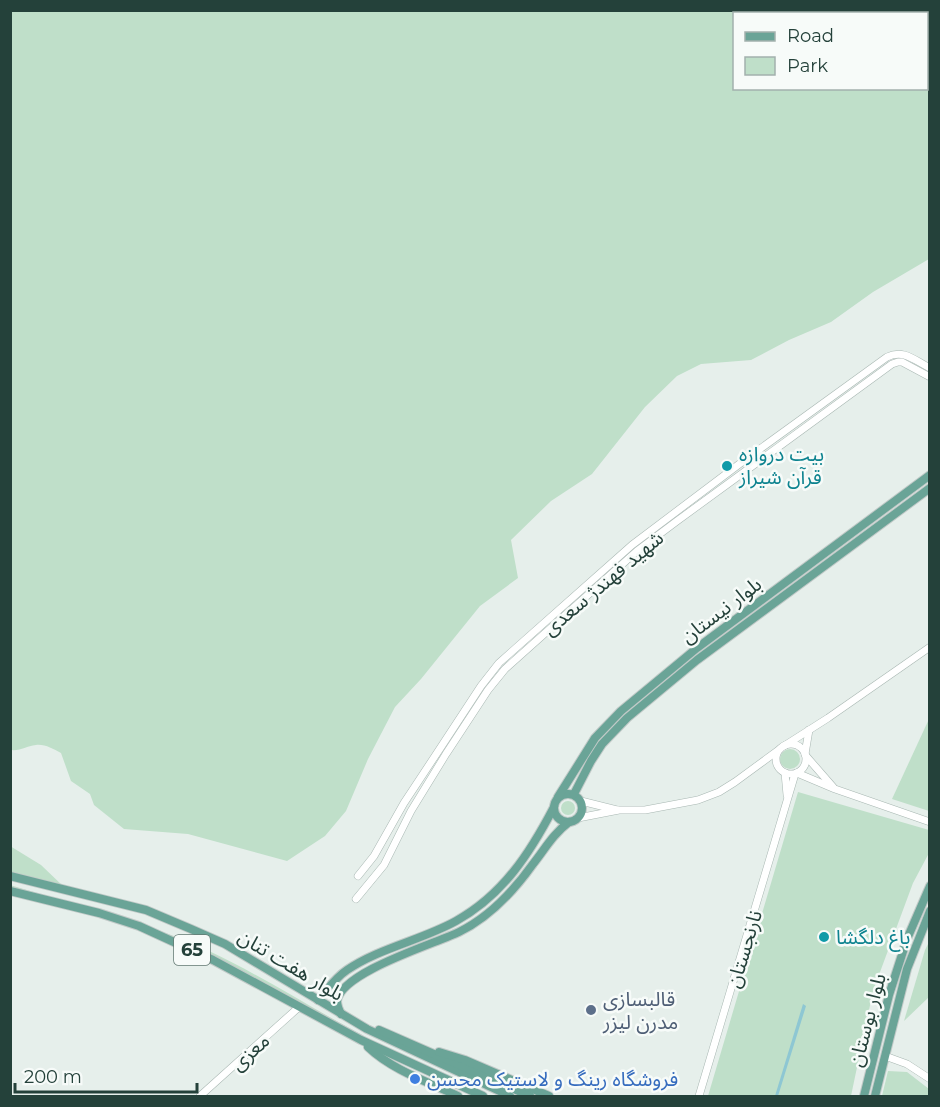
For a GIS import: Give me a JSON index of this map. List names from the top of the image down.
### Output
{
  "streets": {
    "main road": [
      "بلوار نیستان",
      "65",
      "بلوار هفت تنان",
      "بلوار بوستان"
    ],
    "street": ["شهید فهندژ سعدی", "نارنجستان", "معزی"]
  },
  "crossings": [
    ["65", "بلوار هفت تنان"],
    ["بلوار هفت تنان", "معزی"]
  ],
  "places": [
    "بیت دروازه قرآن شیراز",
    "باغ دلگشا",
    "قالبسازی مدرن لیزر",
    "فروشگاه رینگ و لاستیک محسن"
  ],
  "legend": ["Road", "Park"],
  "scale_bar": "200 m"
}
